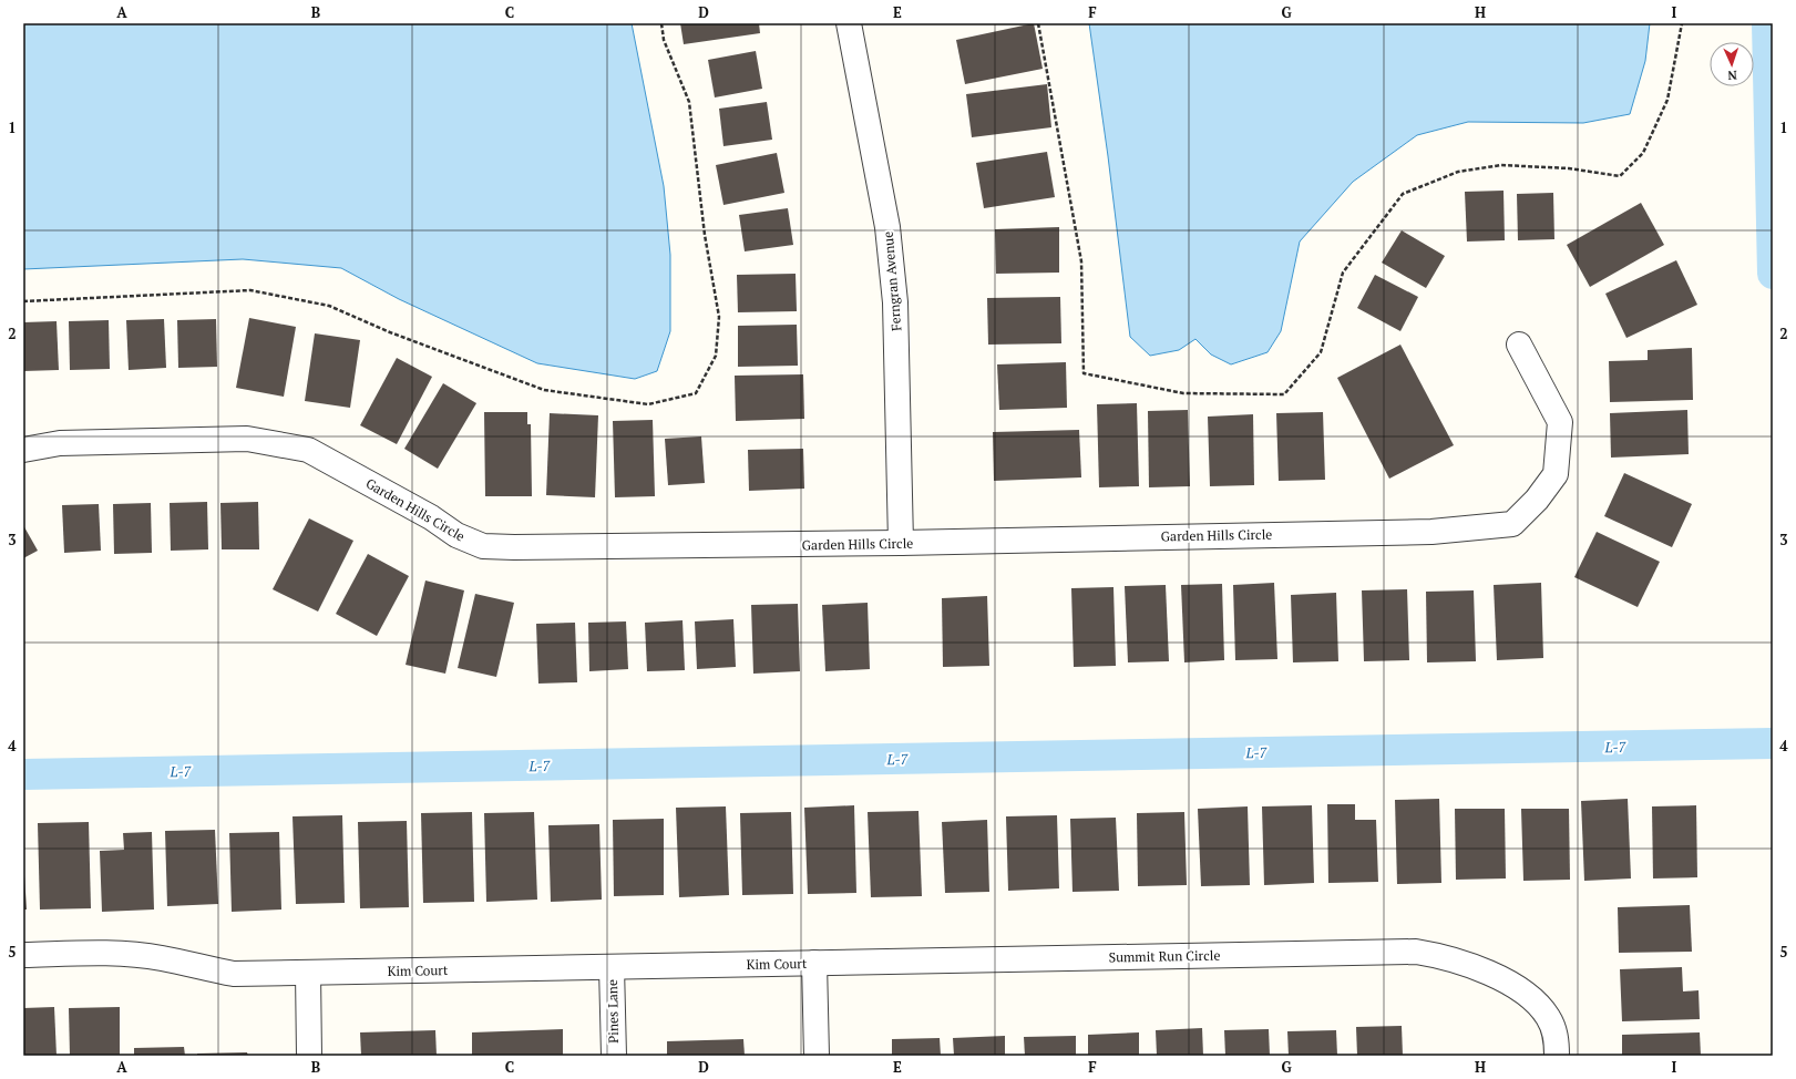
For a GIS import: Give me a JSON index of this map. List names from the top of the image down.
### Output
{
  "streets": {
    "street": [
      "Ferngran Avenue",
      "Garden Hills Circle",
      "Summit Run Circle",
      "Kim Court",
      "Pines Lane"
    ]
  },
  "crossings": [
    ["Ferngran Avenue", "Garden Hills Circle"],
    ["Summit Run Circle", "Kim Court"],
    ["Kim Court", "Pines Lane"]
  ],
  "water": ["L-7"],
  "north": "bottom",
  "grid": {
    "columns": [
      "A",
      "B",
      "C",
      "D",
      "E",
      "F",
      "G",
      "H",
      "I"
    ],
    "rows": [
      "1",
      "2",
      "3",
      "4",
      "5"
    ]
  }
}
